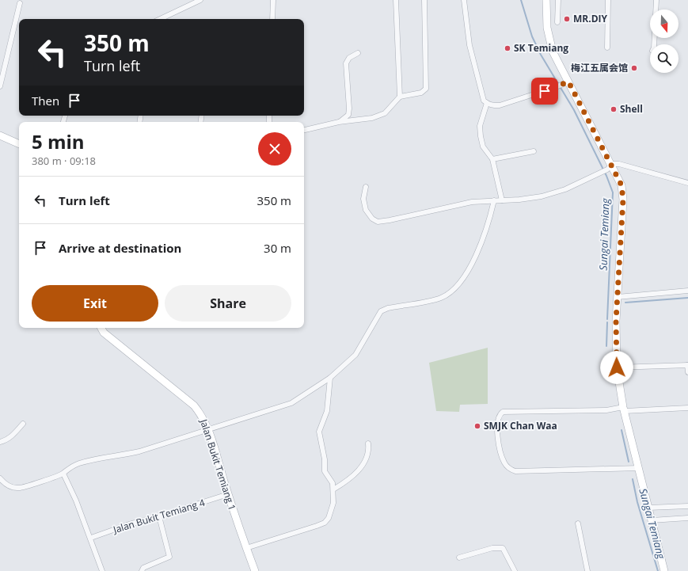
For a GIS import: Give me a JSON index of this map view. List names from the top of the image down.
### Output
{
  "streets": {
    "street": ["Jalan Bukit Temiang 1", "Jalan Bukit Temiang 4"]
  },
  "crossings": [
    ["Jalan Bukit Temiang 1", "Jalan Bukit Temiang 4"]
  ],
  "water": ["Sungai Temiang"],
  "places": [
    "MR.DIY",
    "SK Temiang",
    "梅江五属会馆",
    "Shell",
    "SMJK Chan Waa"
  ],
  "north": "bottom",
  "page": {
    "turn": ["350 m", "Turn left"],
    "then": "Then",
    "heading": ["5 min", "380 m · 09:18"],
    "list": [
      {
        "name": "Turn left",
        "value": "350 m"
      },
      {
        "name": "Arrive at destination",
        "value": "30 m"
      }
    ],
    "buttons": ["Exit", "Share"]
  }
}
